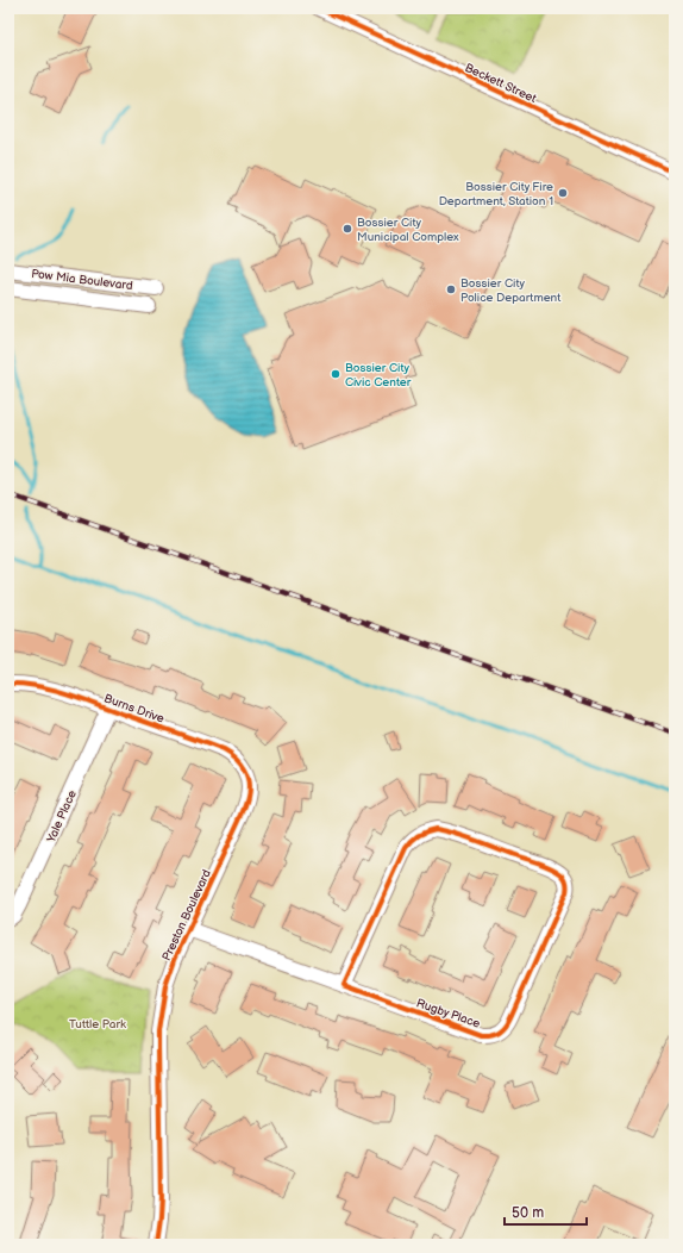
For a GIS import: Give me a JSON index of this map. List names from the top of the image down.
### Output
{
  "streets": {
    "street": [
      "Beckett Street",
      "Pow Mia Boulevard",
      "Burns Drive",
      "Yale Place",
      "Preston Boulevard",
      "Rugby Place"
    ]
  },
  "crossings": [
    ["Burns Drive", "Yale Place"],
    ["Burns Drive", "Preston Boulevard"],
    ["Preston Boulevard", "Rugby Place"]
  ],
  "parks": ["Tuttle Park"],
  "places": [
    "Bossier City Fire Department, Station 1",
    "Bossier City Municipal Complex",
    "Bossier City Police Department",
    "Bossier City Civic Center"
  ],
  "scale_bar": "50 m"
}
